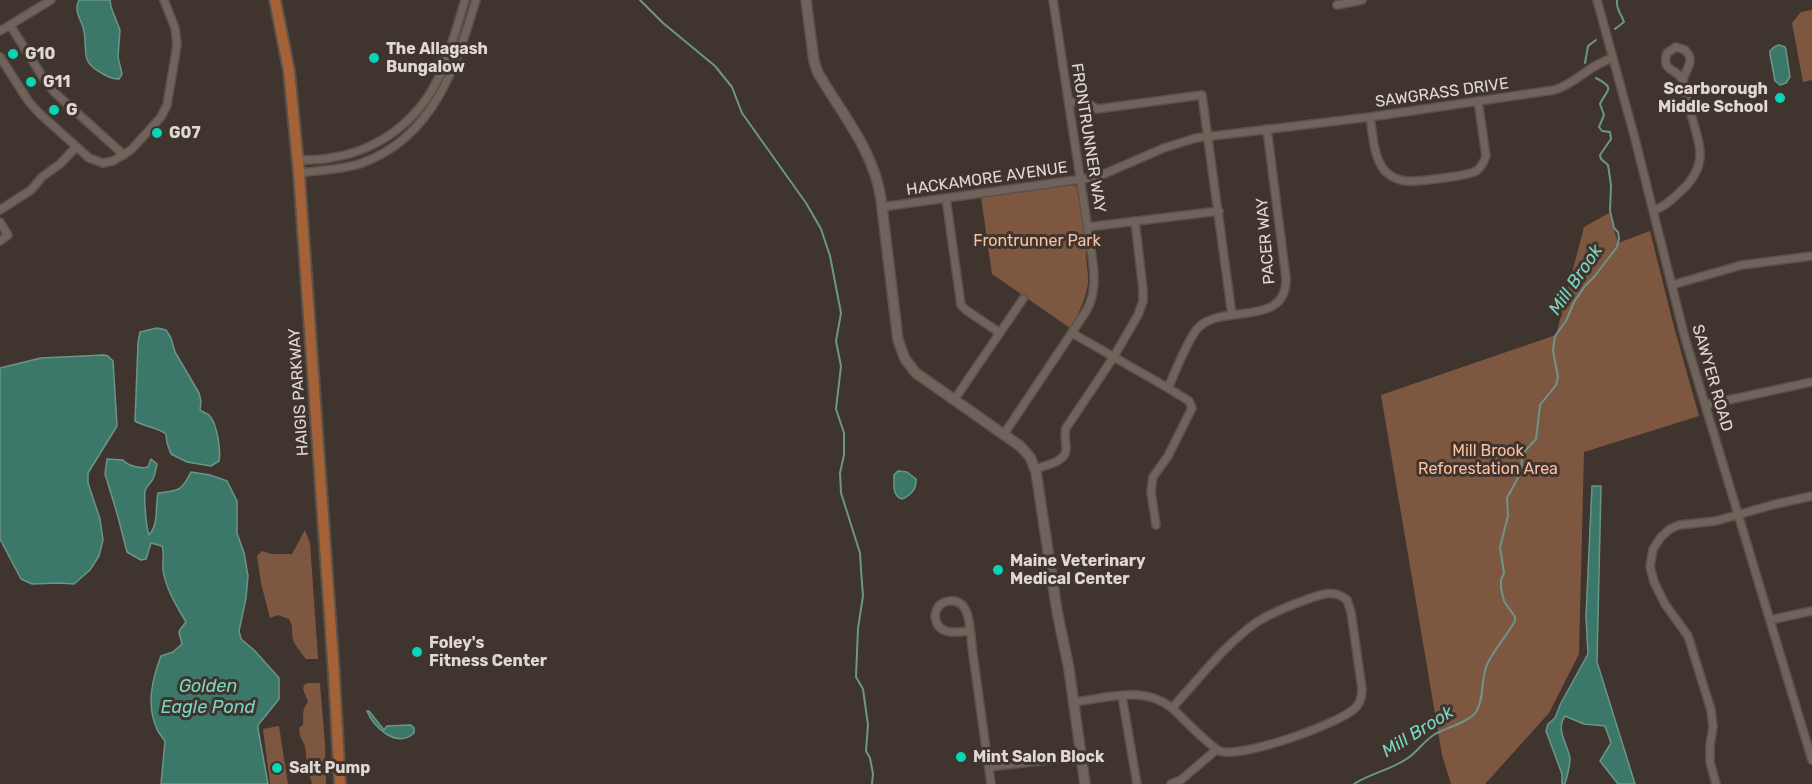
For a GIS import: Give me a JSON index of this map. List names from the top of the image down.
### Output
{
  "streets": {
    "main road": ["HAIGIS PARKWAY"],
    "street": [
      "SAWGRASS DRIVE",
      "FRONTRUNNER WAY",
      "HACKAMORE AVENUE",
      "PACER WAY",
      "SAWYER ROAD"
    ]
  },
  "crossings": [
    ["SAWGRASS DRIVE", "HACKAMORE AVENUE"],
    ["SAWGRASS DRIVE", "PACER WAY"],
    ["SAWGRASS DRIVE", "SAWYER ROAD"],
    ["FRONTRUNNER WAY", "HACKAMORE AVENUE"],
    ["HACKAMORE AVENUE", "PACER WAY"]
  ],
  "water": ["Mill Brook", "Golden Eagle Pond"],
  "parks": ["Frontrunner Park", "Mill Brook Reforestation Area"],
  "places": [
    "G10",
    "The Allagash Bungalow",
    "G11",
    "Scarborough Middle School",
    "G",
    "G07",
    "Maine Veterinary Medical Center",
    "Foley's Fitness Center",
    "Mint Salon Block",
    "Salt Pump"
  ]
}
